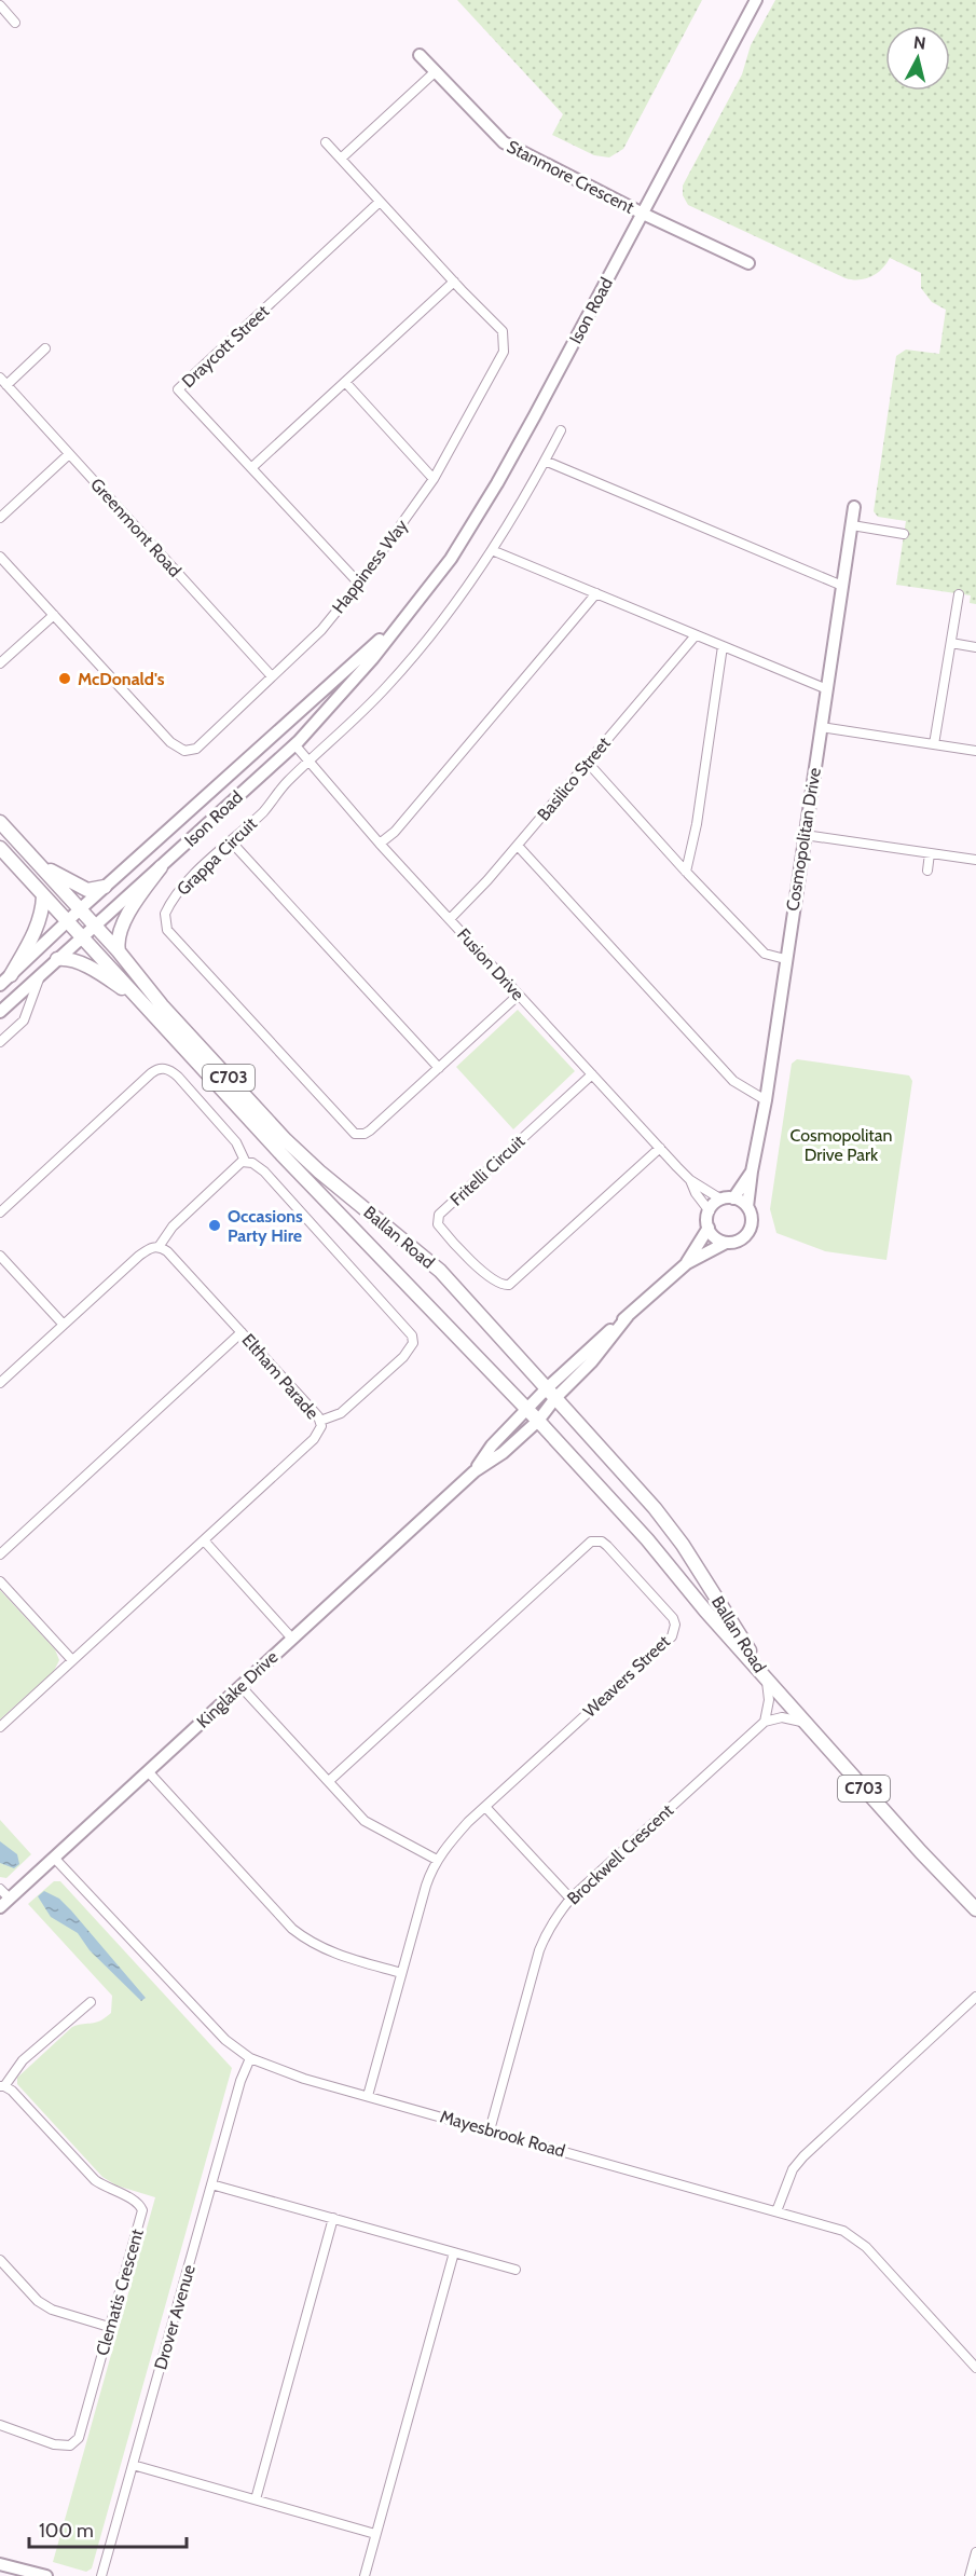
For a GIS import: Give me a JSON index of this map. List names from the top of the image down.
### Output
{
  "streets": {
    "main road": ["C703", "Ballan Road"],
    "street": [
      "Stanmore Crescent",
      "Ison Road",
      "Draycott Street",
      "Greenmont Road",
      "Happiness Way",
      "Basilico Street",
      "Cosmopolitan Drive",
      "Grappa Circuit",
      "Fusion Drive",
      "Fritelli Circuit",
      "Eltham Parade",
      "Weavers Street",
      "Kinglake Drive",
      "Brockwell Crescent",
      "Mayesbrook Road",
      "Clematis Crescent",
      "Drover Avenue"
    ]
  },
  "crossings": [
    ["Stanmore Crescent", "Ison Road"],
    ["Ison Road", "Fusion Drive"],
    ["Ison Road", "Ballan Road"],
    ["Draycott Street", "Happiness Way"],
    ["Greenmont Road", "Happiness Way"],
    ["Basilico Street", "Fusion Drive"],
    ["Cosmopolitan Drive", "Fusion Drive"],
    ["Grappa Circuit", "Fusion Drive"],
    ["Fusion Drive", "Fritelli Circuit"],
    ["Ballan Road", "Kinglake Drive"],
    ["Weavers Street", "Mayesbrook Road"],
    ["Kinglake Drive", "Mayesbrook Road"],
    ["Brockwell Crescent", "Mayesbrook Road"],
    ["Mayesbrook Road", "Drover Avenue"]
  ],
  "parks": ["Cosmopolitan Drive Park"],
  "places": ["McDonald's", "Occasions Party Hire"],
  "scale_bar": "100 m",
  "north": "top"
}
